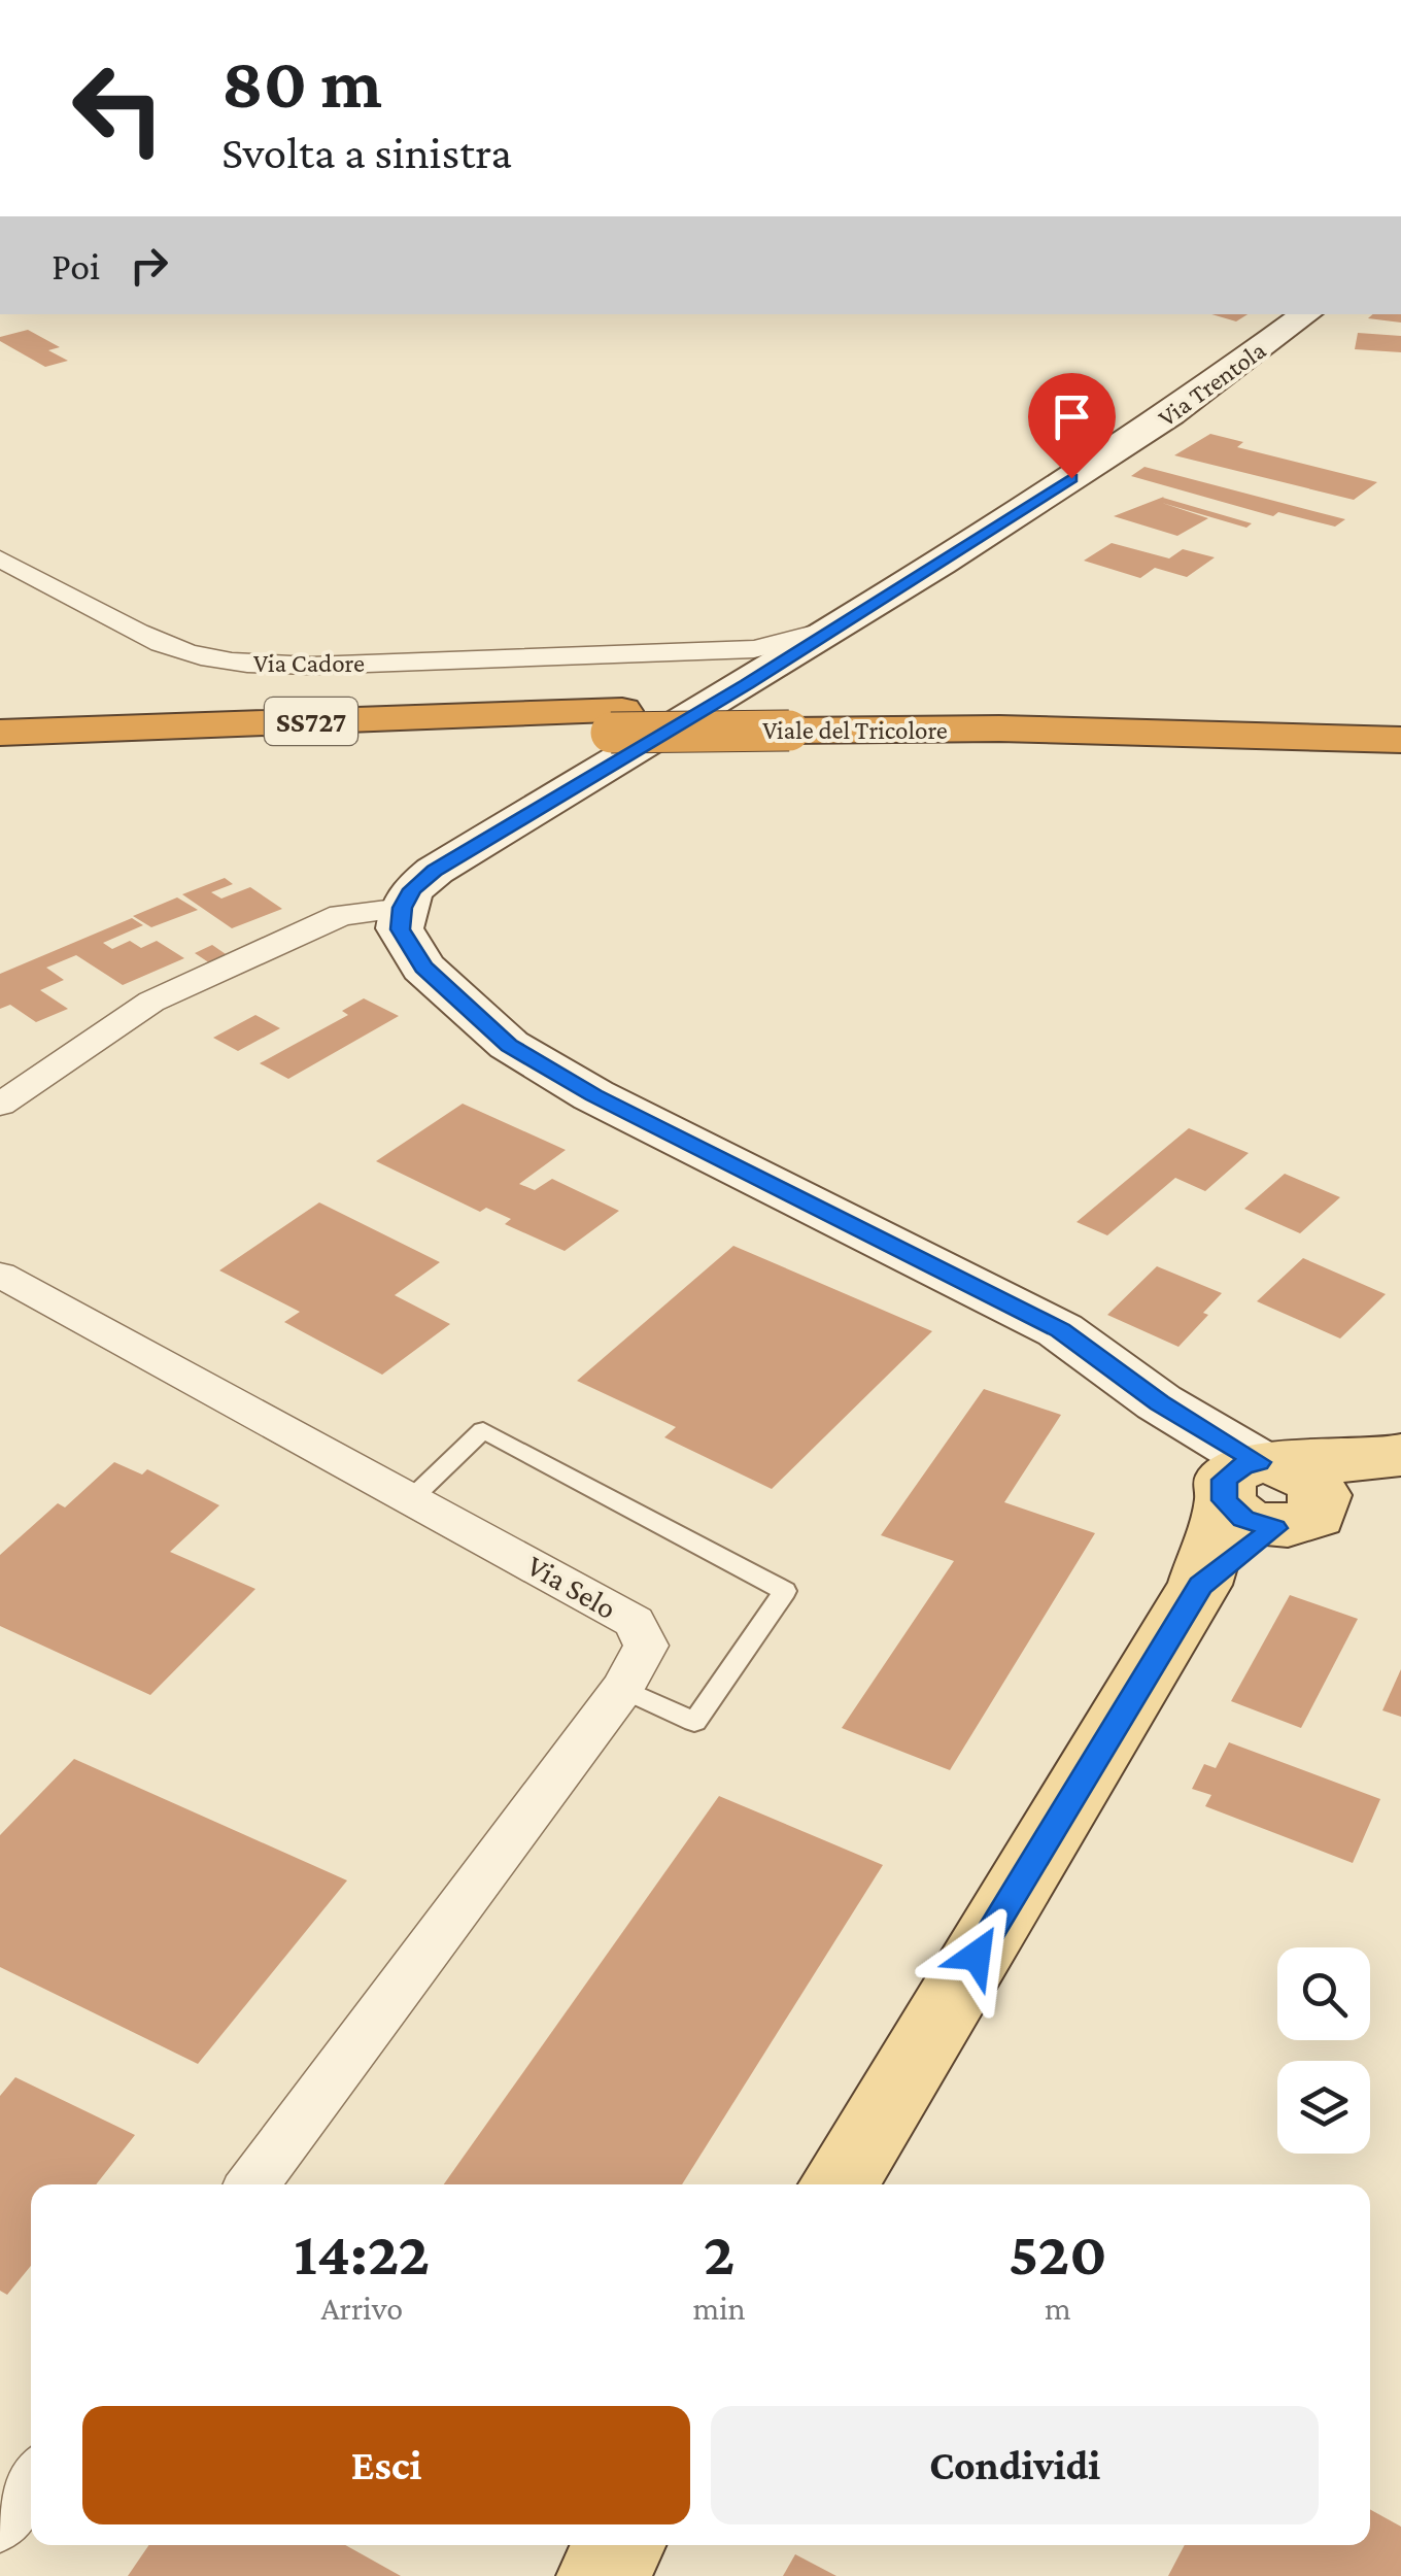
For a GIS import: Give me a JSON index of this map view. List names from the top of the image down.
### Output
{
  "streets": {
    "highway": ["SS727", "Viale del Tricolore"],
    "street": ["Via Trentola", "Via Cadore", "Via Selo"]
  },
  "crossings": [
    ["Via Trentola", "Via Cadore"]
  ],
  "page": {
    "turn": ["80 m", "Svolta a sinistra"],
    "then": "Poi",
    "eta": [
      "14:22",
      "Arrivo",
      "2",
      "min",
      "520",
      "m"
    ],
    "buttons": ["Esci", "Condividi"]
  }
}
